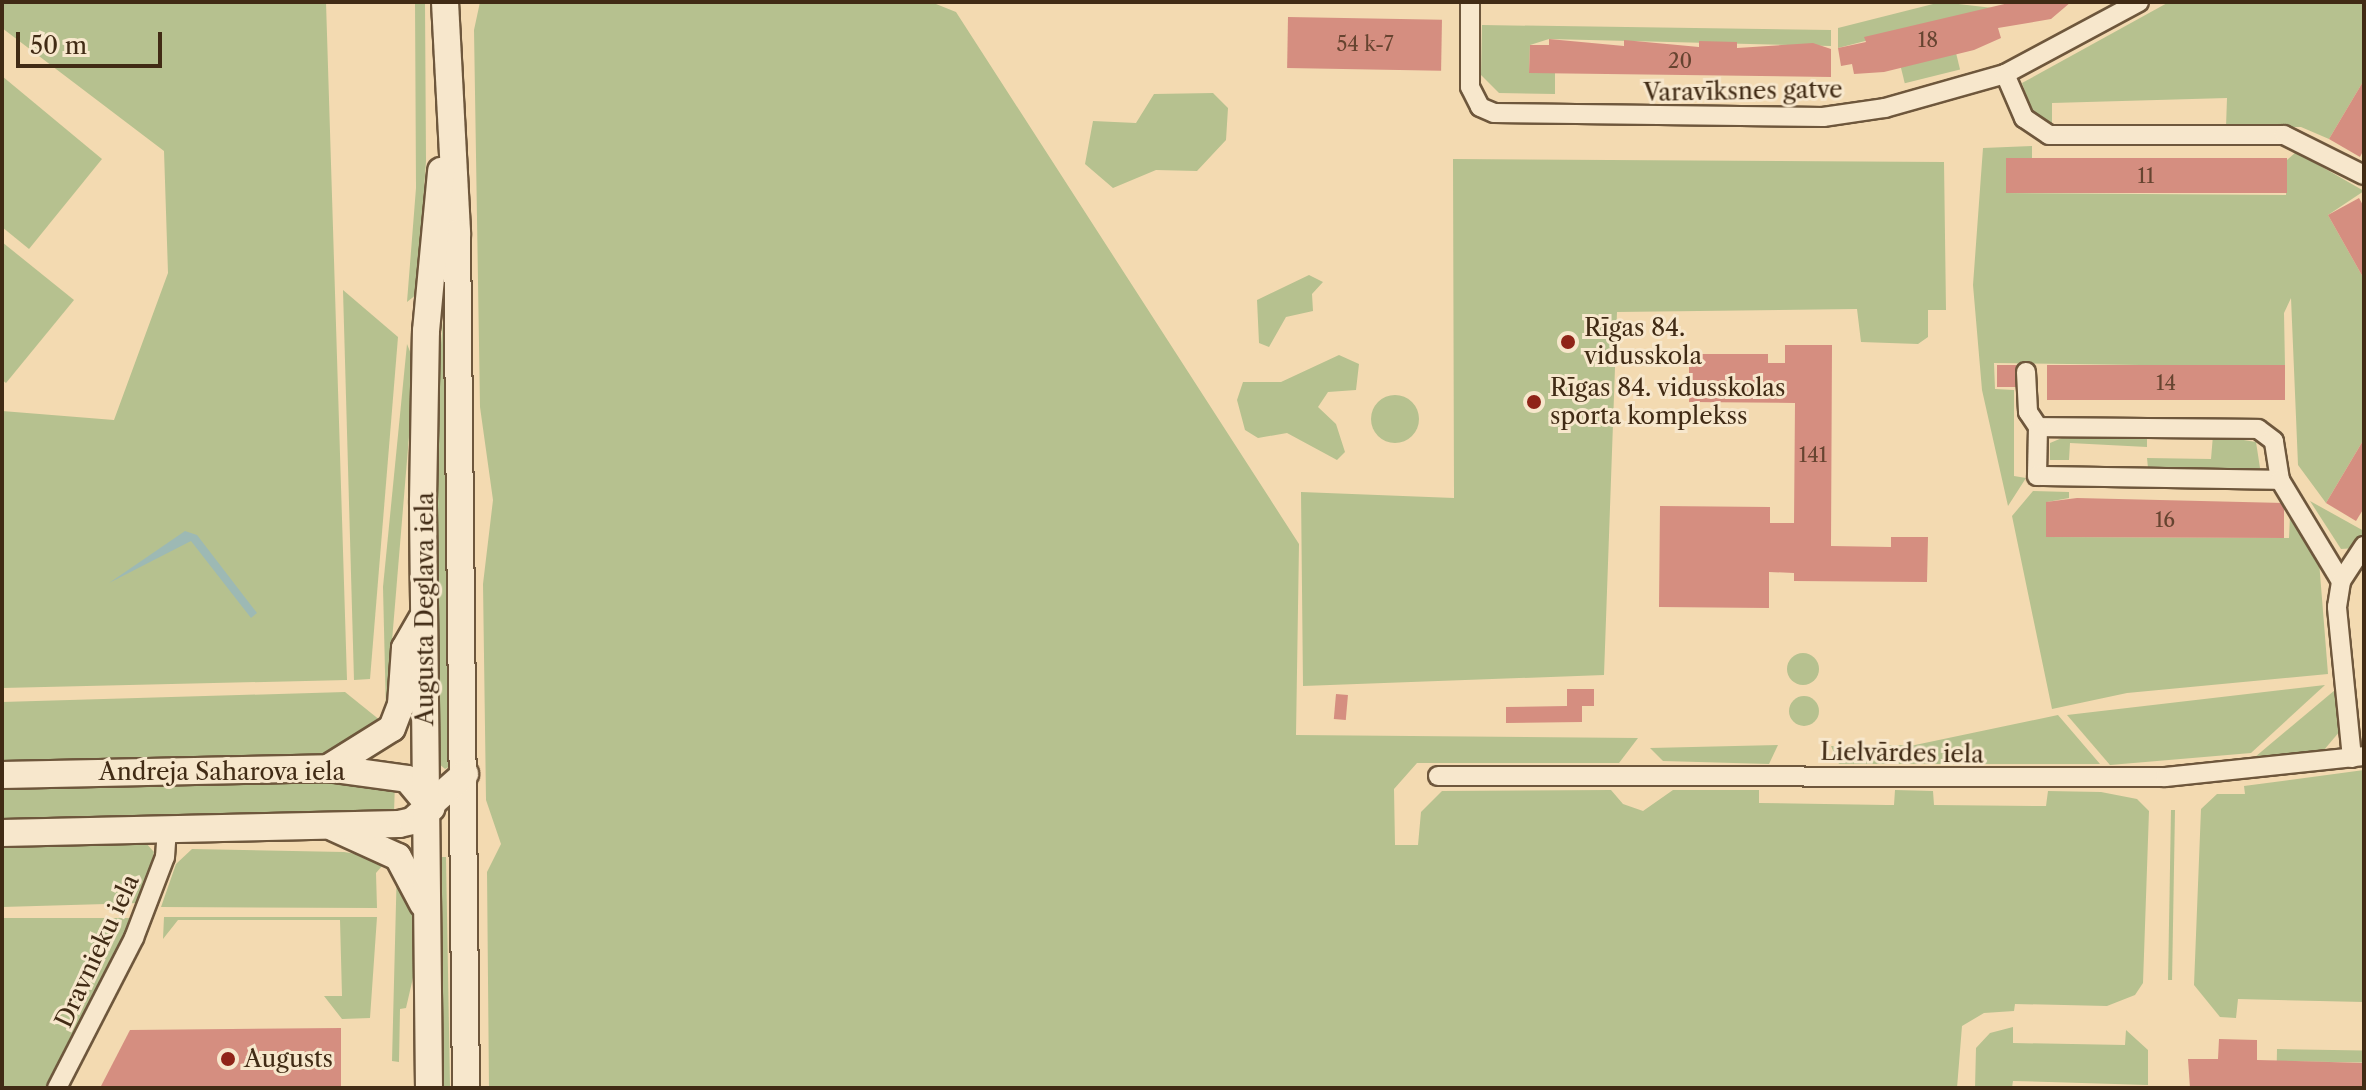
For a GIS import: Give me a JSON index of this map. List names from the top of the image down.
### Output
{
  "streets": {
    "main road": ["Augusta Deglava iela", "Andreja Saharova iela"],
    "street": ["Varavīksnes gatve", "Lielvārdes iela", "Dravnieku iela"]
  },
  "crossings": [
    ["Augusta Deglava iela", "Andreja Saharova iela"]
  ],
  "places": ["Rīgas 84. vidusskola", "Rīgas 84. vidusskolas sporta komplekss", "Augusts"],
  "house_numbers": [
    "18",
    "54 k-7",
    "20",
    "11",
    "14",
    "141",
    "16"
  ],
  "scale_bar": "50 m"
}
